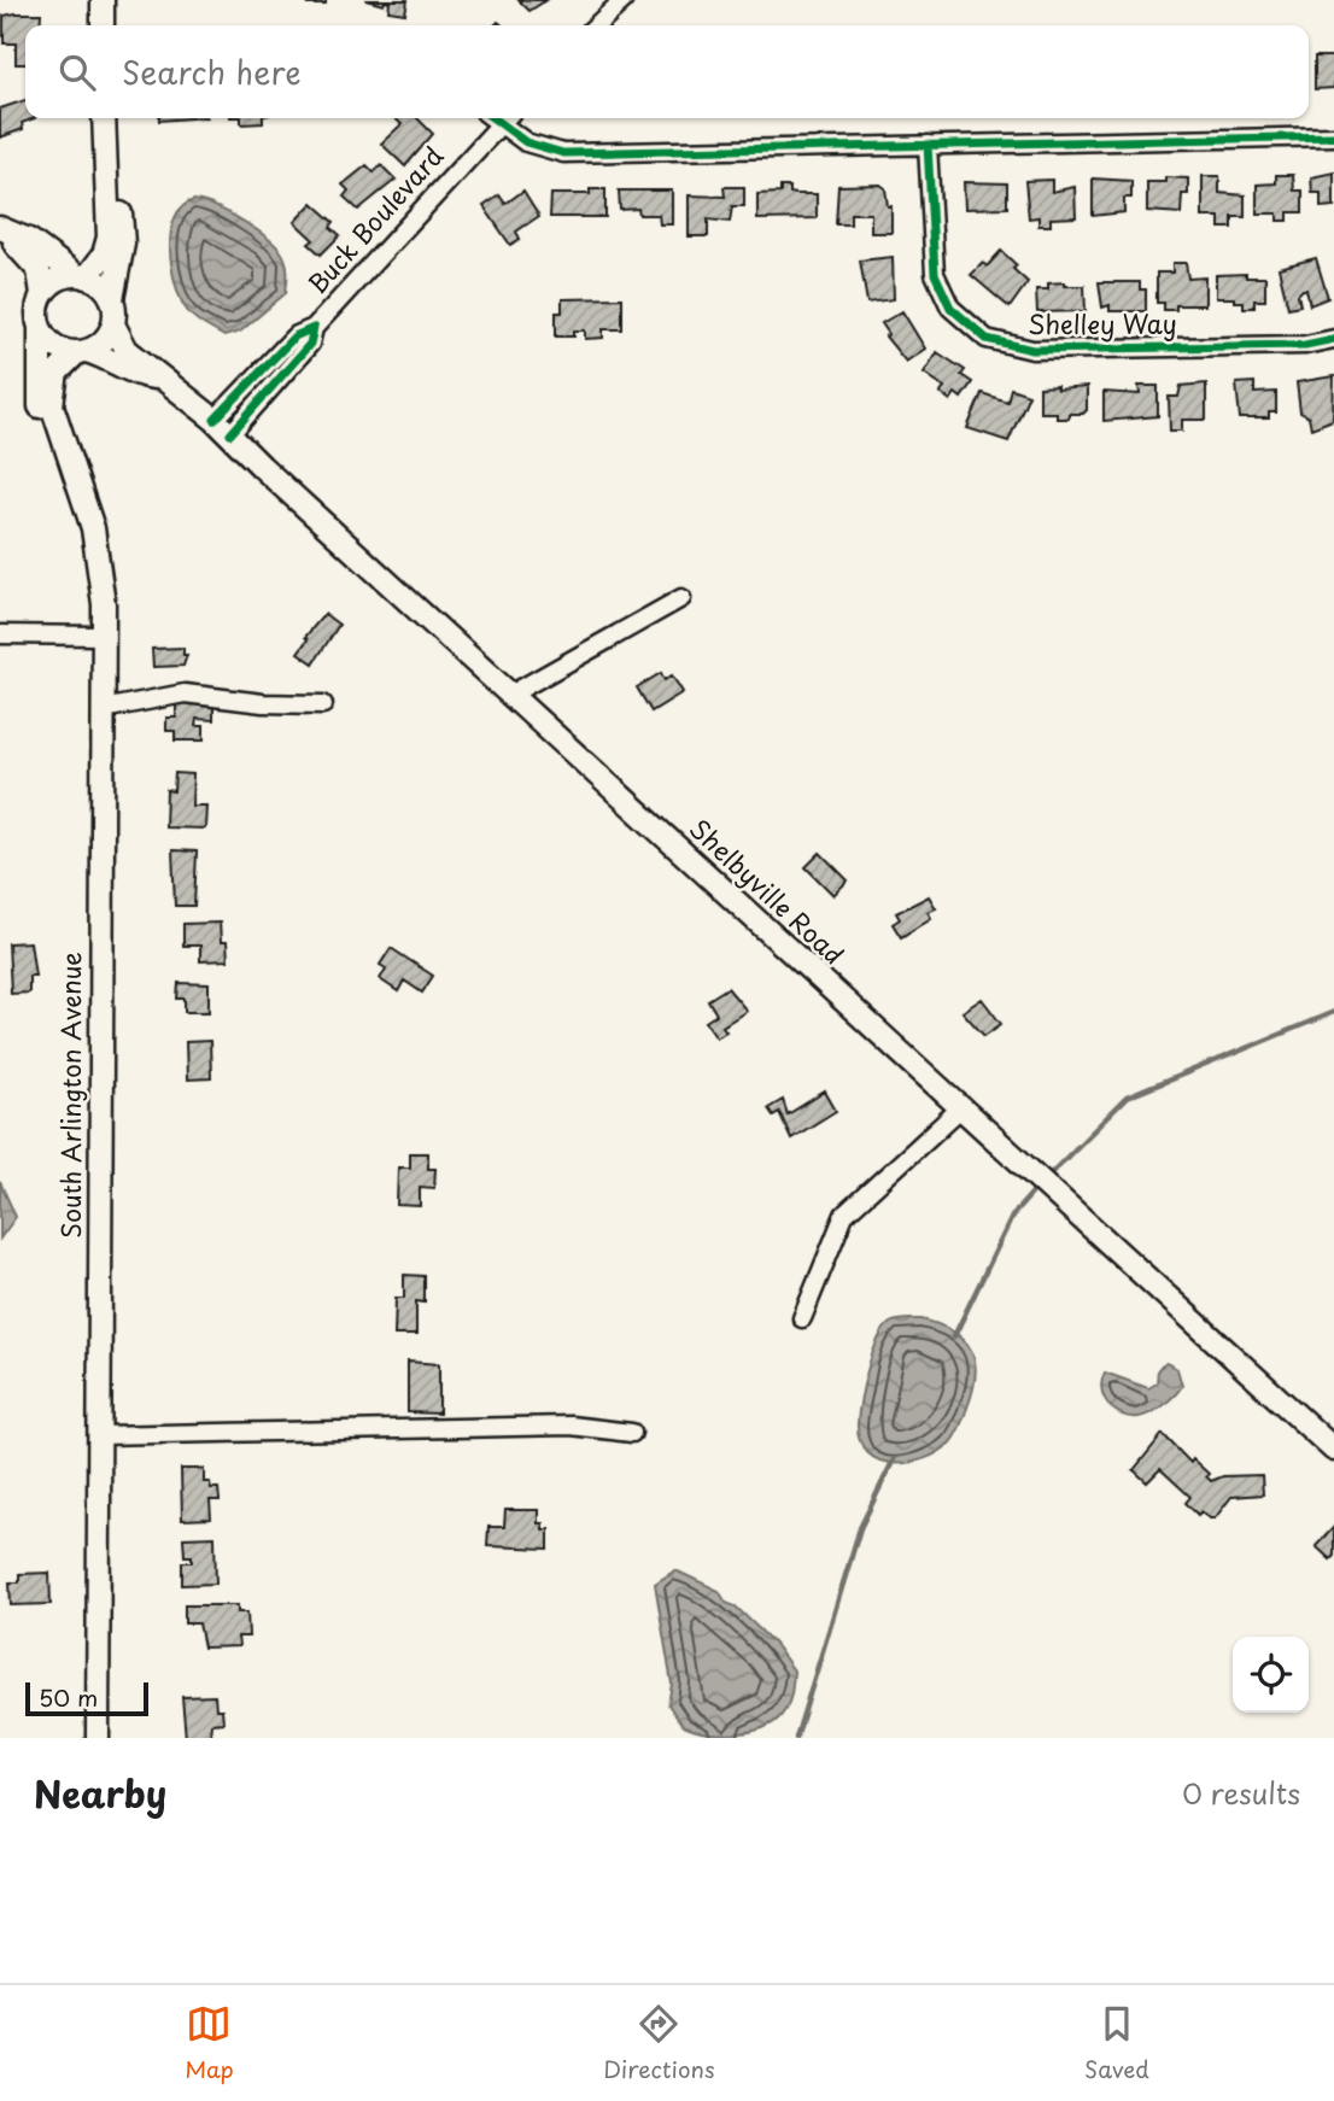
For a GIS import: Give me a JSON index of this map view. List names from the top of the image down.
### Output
{
  "streets": {
    "main road": ["Shelbyville Road", "South Arlington Avenue"],
    "street": ["Buck Boulevard", "Shelley Way"]
  },
  "crossings": [
    ["Buck Boulevard", "Shelbyville Road"]
  ],
  "scale_bar": "50 m",
  "page": {
    "search": "Search here",
    "scale": "50 m",
    "heading": ["Nearby", "0 results"],
    "nav": ["Map", "Directions", "Saved"]
  }
}
